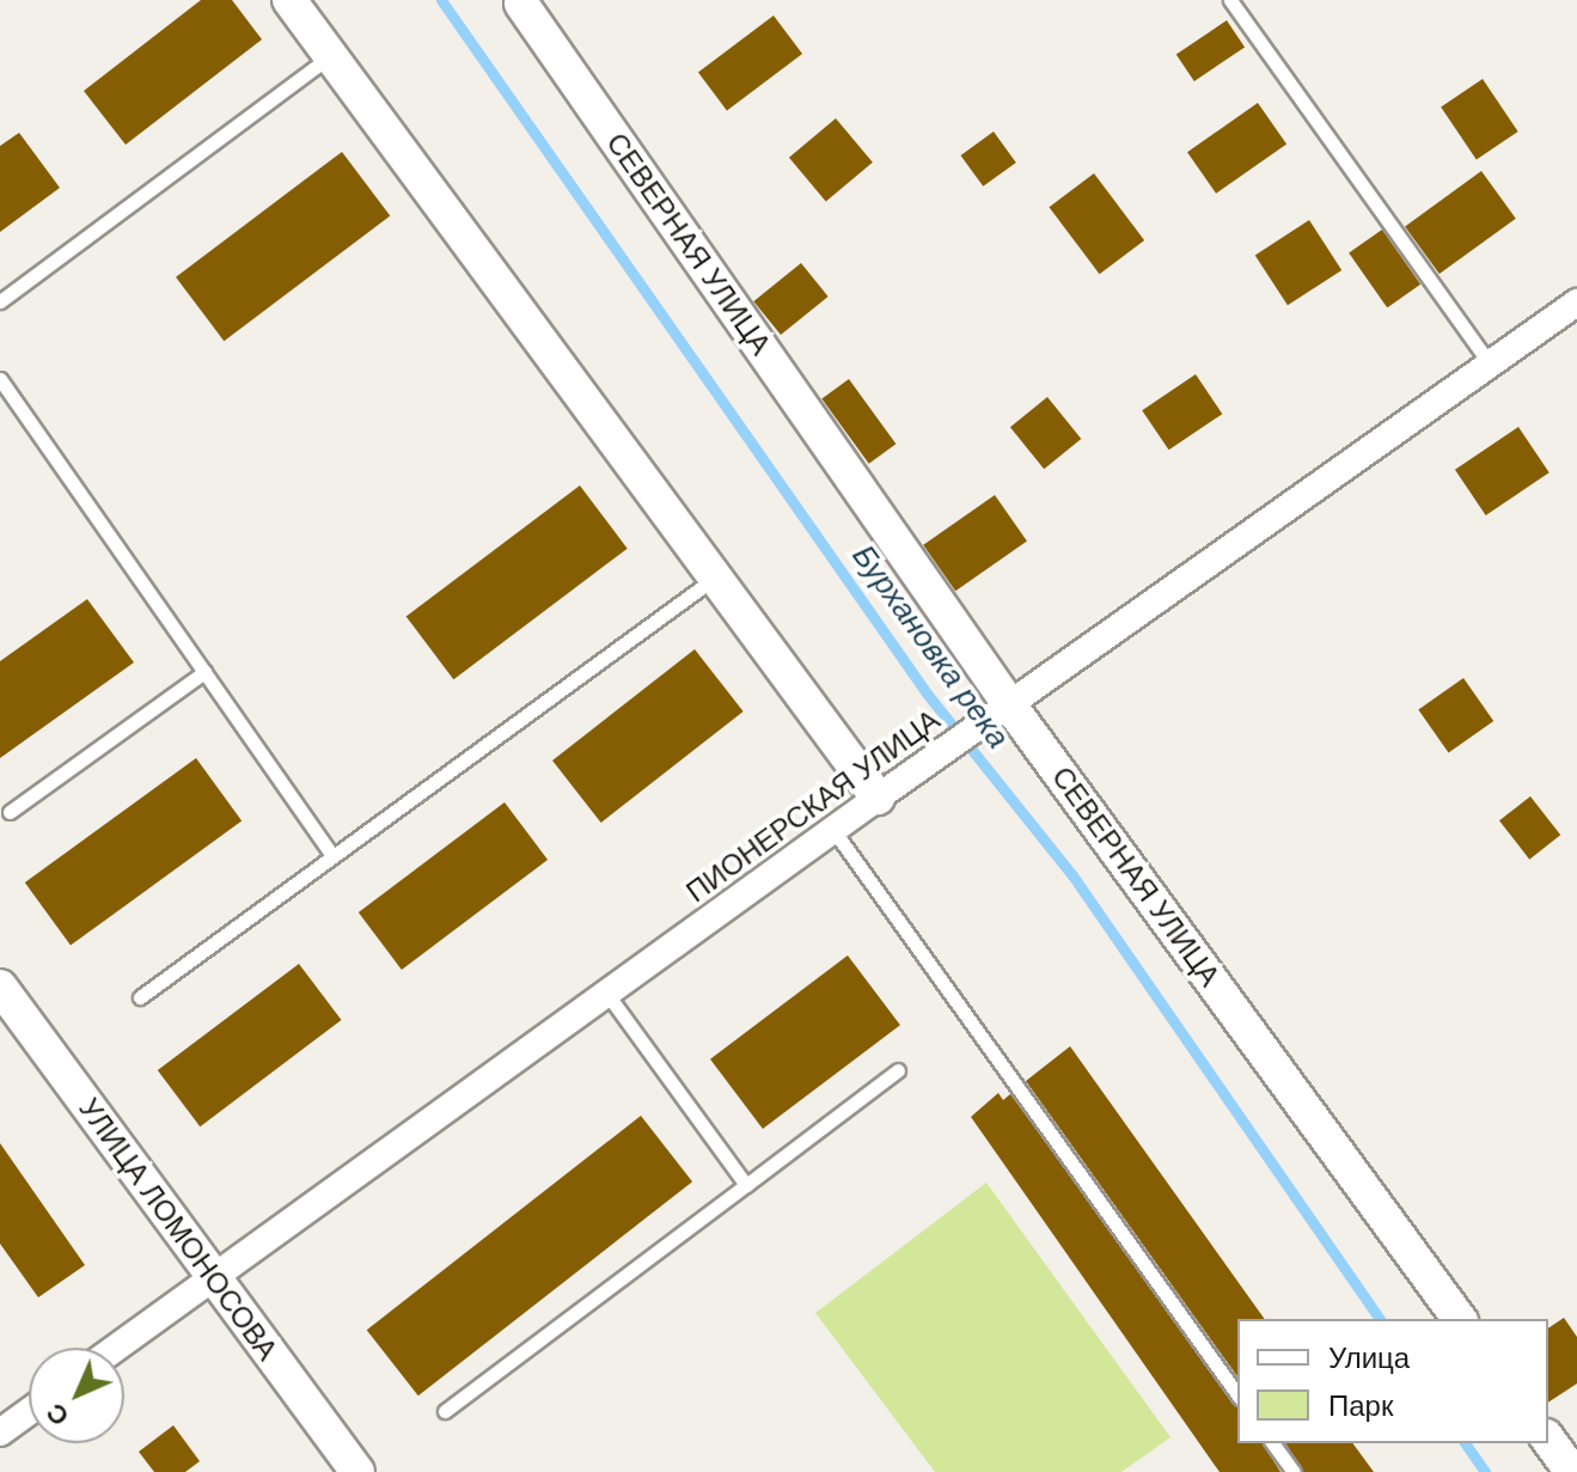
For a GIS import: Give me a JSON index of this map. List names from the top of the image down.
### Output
{
  "streets": {
    "street": ["СЕВЕРНАЯ УЛИЦА", "ПИОНЕРСКАЯ УЛИЦА", "УЛИЦА ЛОМОНОСОВА"]
  },
  "crossings": [
    ["СЕВЕРНАЯ УЛИЦА", "ПИОНЕРСКАЯ УЛИЦА"],
    ["ПИОНЕРСКАЯ УЛИЦА", "УЛИЦА ЛОМОНОСОВА"]
  ],
  "water": ["Бурхановка река"],
  "legend": ["Улица", "Парк"],
  "north": "bottom left"
}
